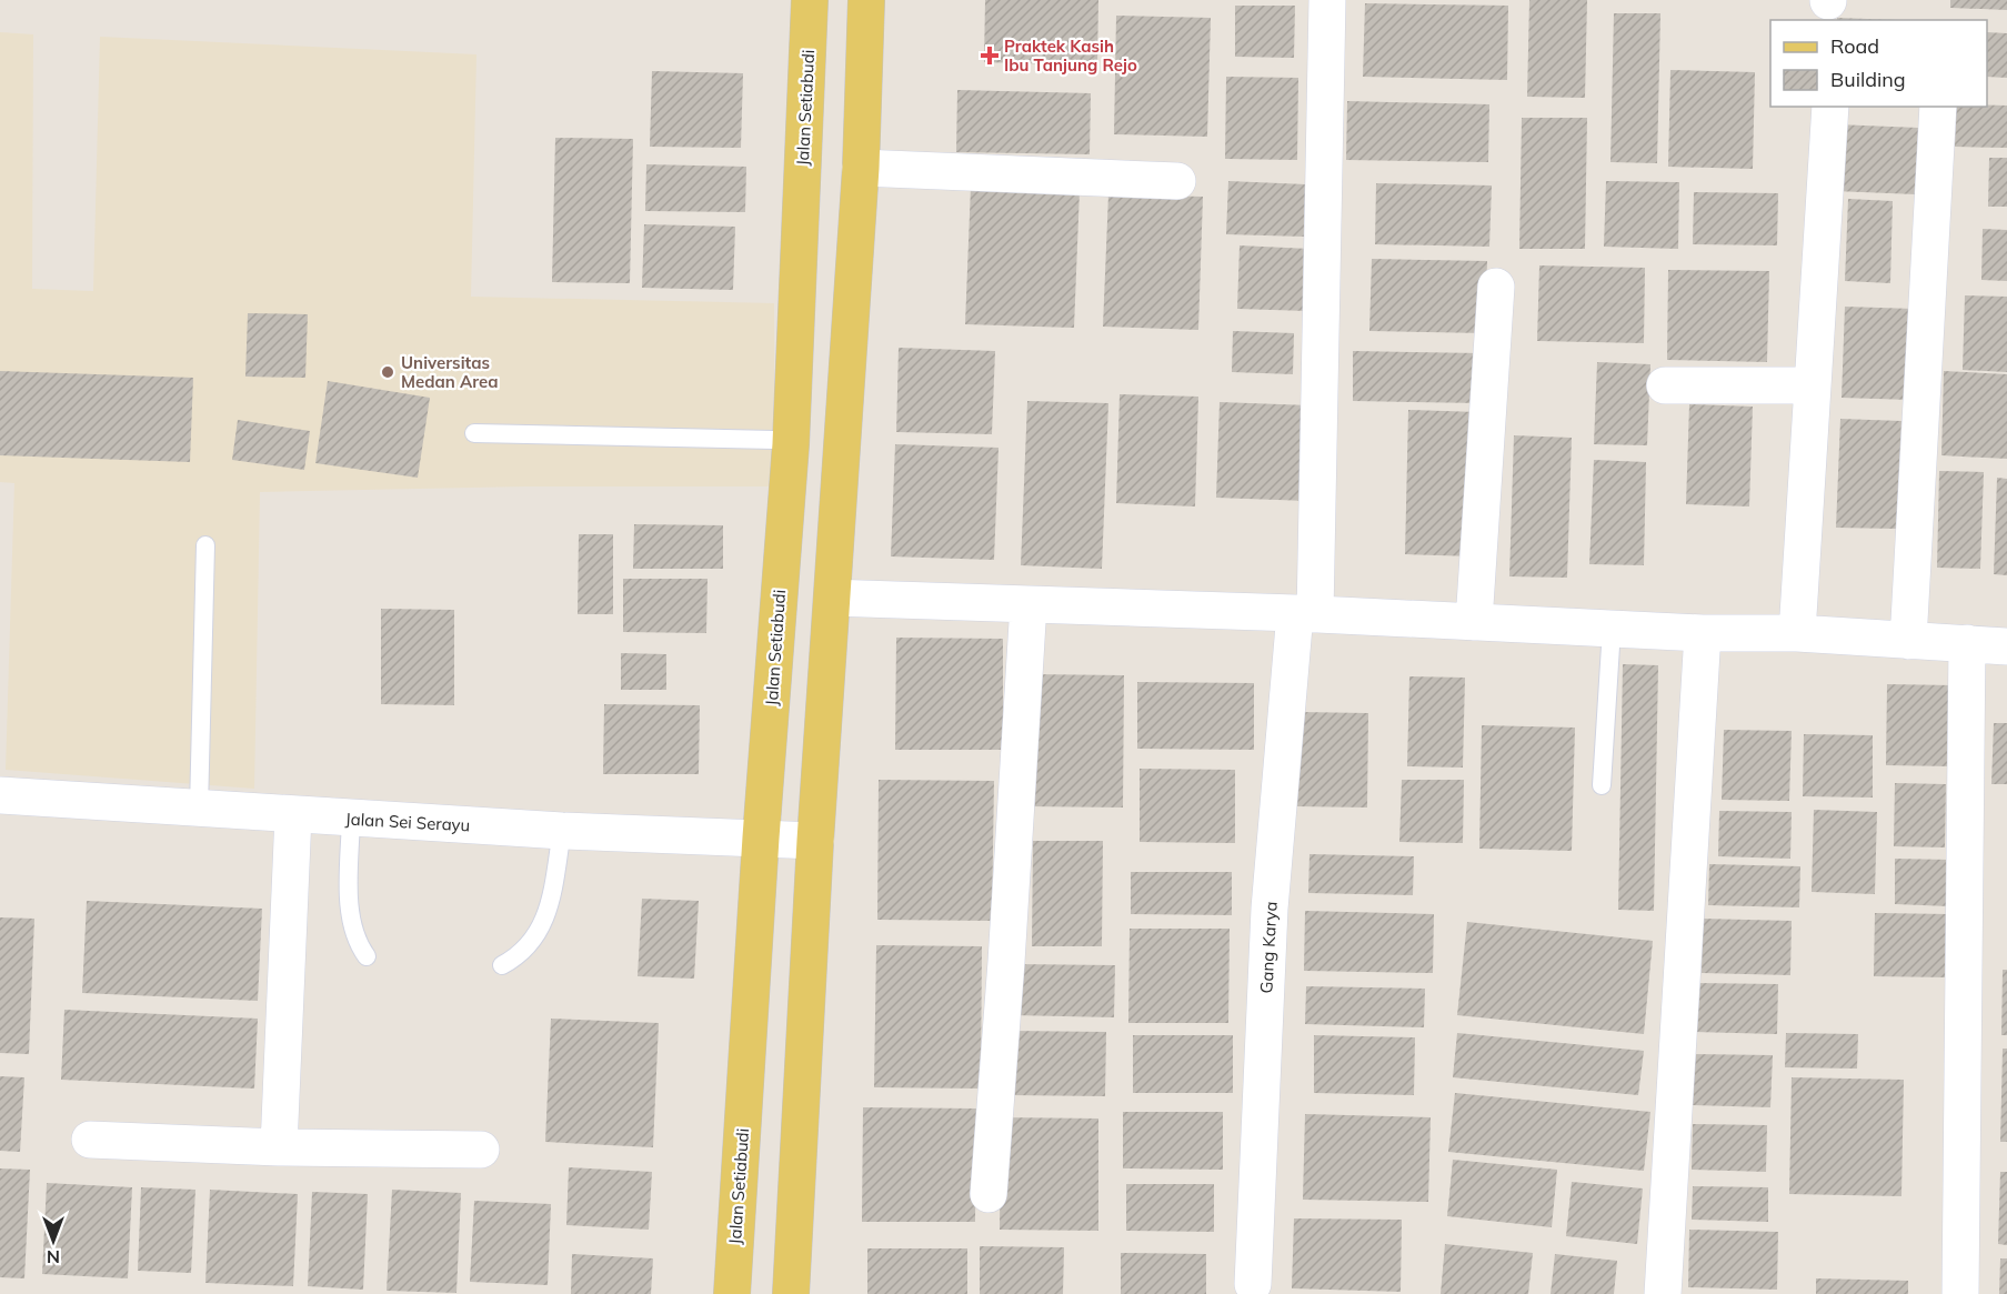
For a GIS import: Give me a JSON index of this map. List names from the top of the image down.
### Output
{
  "streets": {
    "main road": ["Jalan Setiabudi"],
    "street": ["Jalan Sei Serayu", "Gang Karya"]
  },
  "crossings": [
    ["Jalan Setiabudi", "Jalan Sei Serayu"]
  ],
  "places": {
    "health": ["Praktek Kasih Ibu Tanjung Rejo"],
    "other": ["Universitas Medan Area"]
  },
  "legend": ["Road", "Building"],
  "north": "bottom"
}
